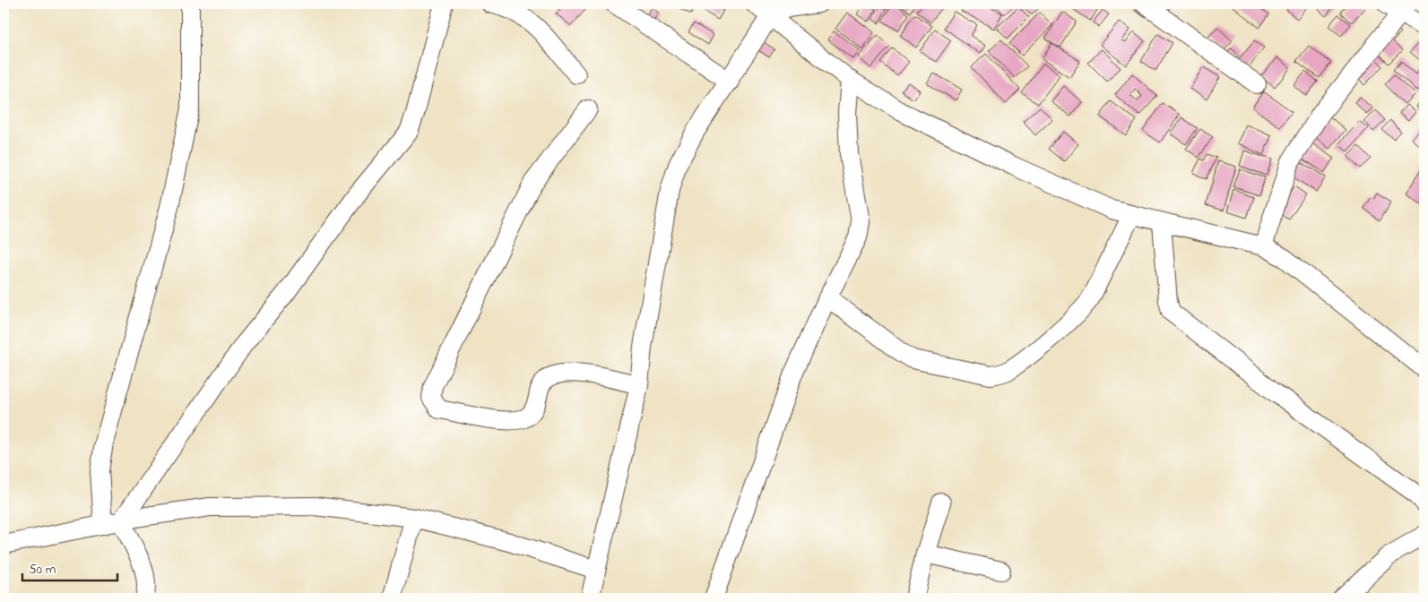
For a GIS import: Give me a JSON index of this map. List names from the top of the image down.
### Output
{
  "scale_bar": "50 m"
}
